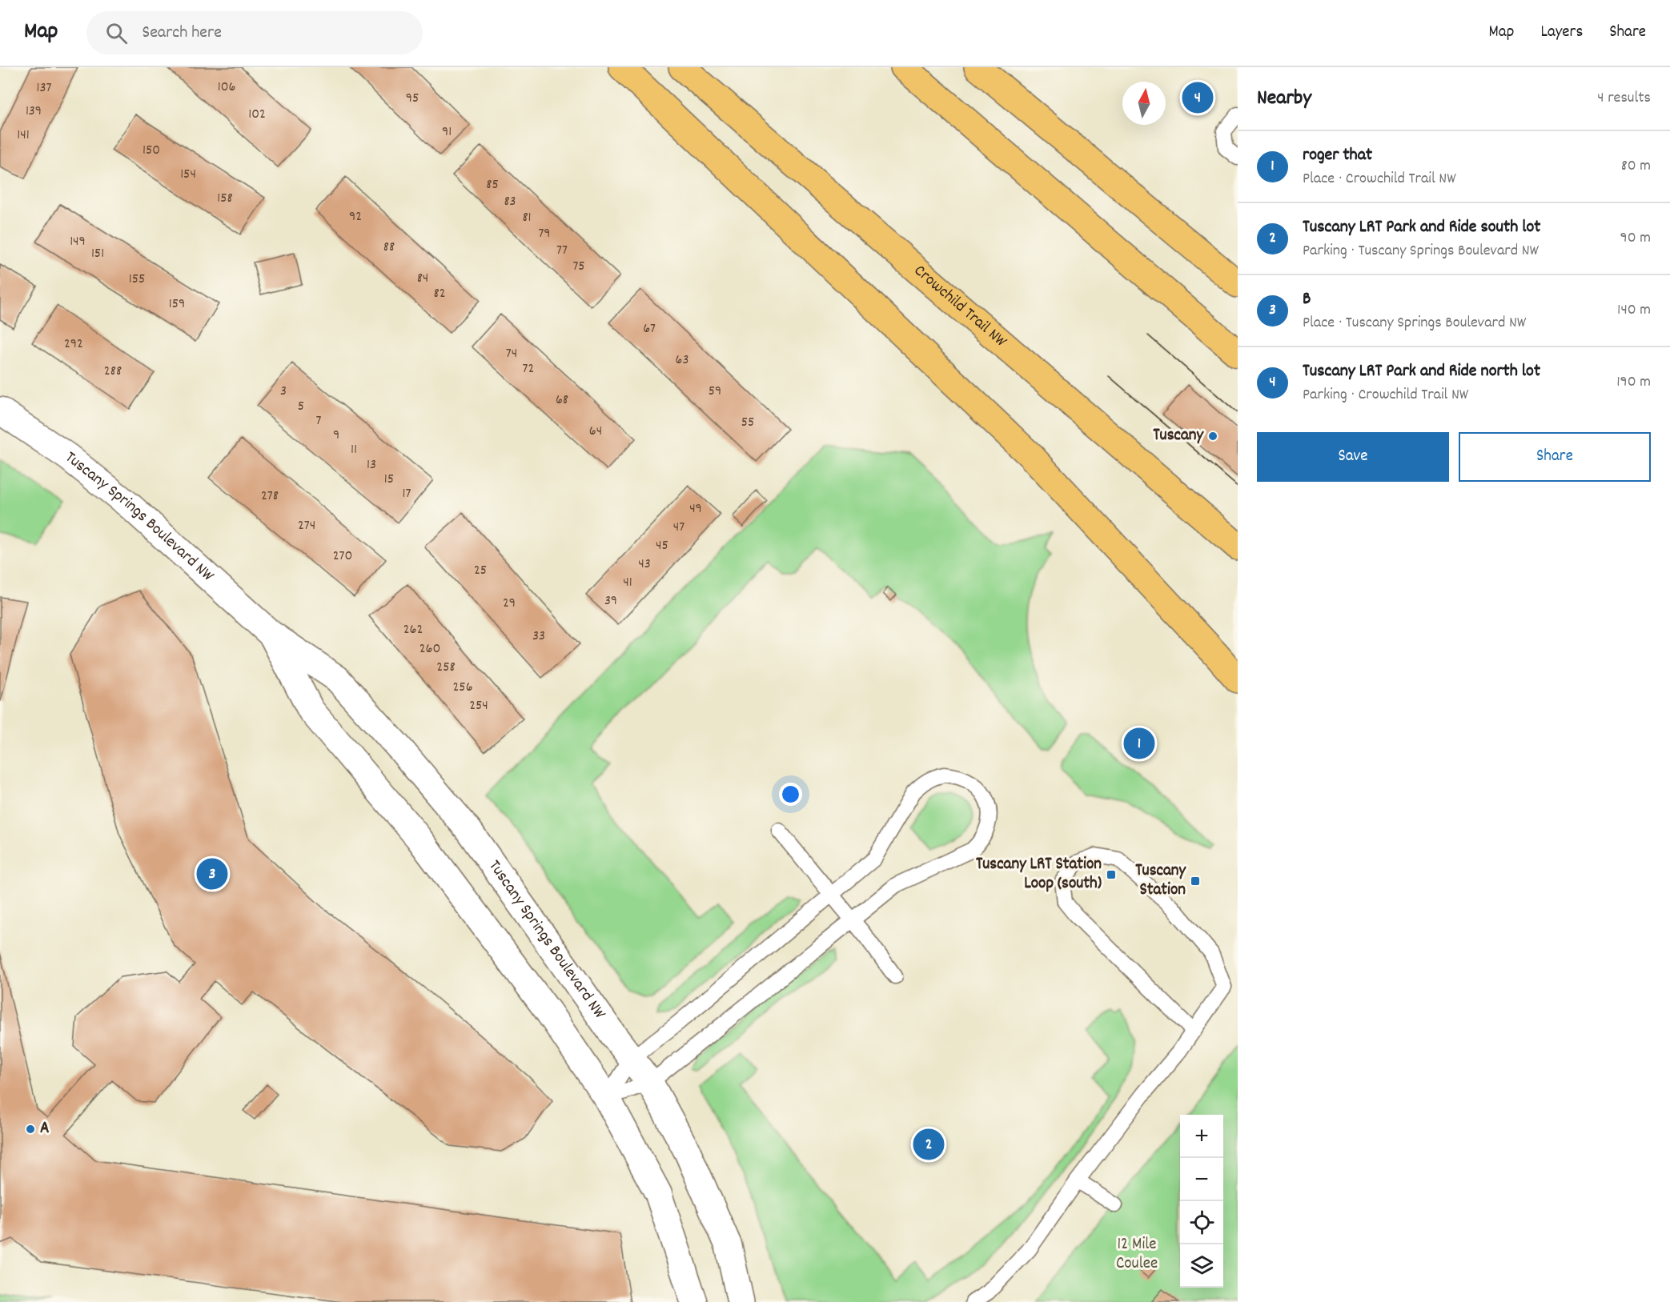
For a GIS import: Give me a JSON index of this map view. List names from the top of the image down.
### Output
{
  "streets": {
    "highway": ["Crowchild Trail NW"],
    "street": ["Tuscany Springs Boulevard NW"]
  },
  "parks": ["12 Mile Coulee"],
  "places": {
    "other": ["Tuscany", "A"],
    "transit": ["Tuscany LRT Station Loop (south)", "Tuscany Station"]
  },
  "house_numbers": [
    "106",
    "137",
    "95",
    "139",
    "102",
    "91",
    "141",
    "150",
    "154",
    "85",
    "158",
    "83",
    "92",
    "81",
    "79",
    "149",
    "88",
    "77",
    "151",
    "75",
    "84",
    "155",
    "82",
    "159",
    "67",
    "292",
    "74",
    "63",
    "72",
    "288",
    "3",
    "59",
    "68",
    "5",
    "7",
    "55",
    "64",
    "9",
    "11",
    "13",
    "15",
    "17",
    "278",
    "49",
    "274",
    "47",
    "45",
    "270",
    "43",
    "25",
    "41",
    "39",
    "29",
    "262",
    "33",
    "260",
    "258",
    "256",
    "254"
  ],
  "north": "top",
  "page": {
    "header": "Map",
    "search": "Search here",
    "nav": ["Map", "Layers", "Share"],
    "heading": ["Nearby", "4 results"],
    "pins": [
      "4",
      "1",
      "3",
      "2"
    ],
    "list": [
      {
        "mark": "1",
        "name": "roger that",
        "note": "Place · Crowchild Trail NW",
        "value": "80 m"
      },
      {
        "mark": "2",
        "name": "Tuscany LRT Park and Ride south lot",
        "note": "Parking · Tuscany Springs Boulevard NW",
        "value": "90 m"
      },
      {
        "mark": "3",
        "name": "B",
        "note": "Place · Tuscany Springs Boulevard NW",
        "value": "140 m"
      },
      {
        "mark": "4",
        "name": "Tuscany LRT Park and Ride north lot",
        "note": "Parking · Crowchild Trail NW",
        "value": "190 m"
      }
    ],
    "buttons": ["Save", "Share"],
    "map_buttons": ["+", "−"]
  }
}
